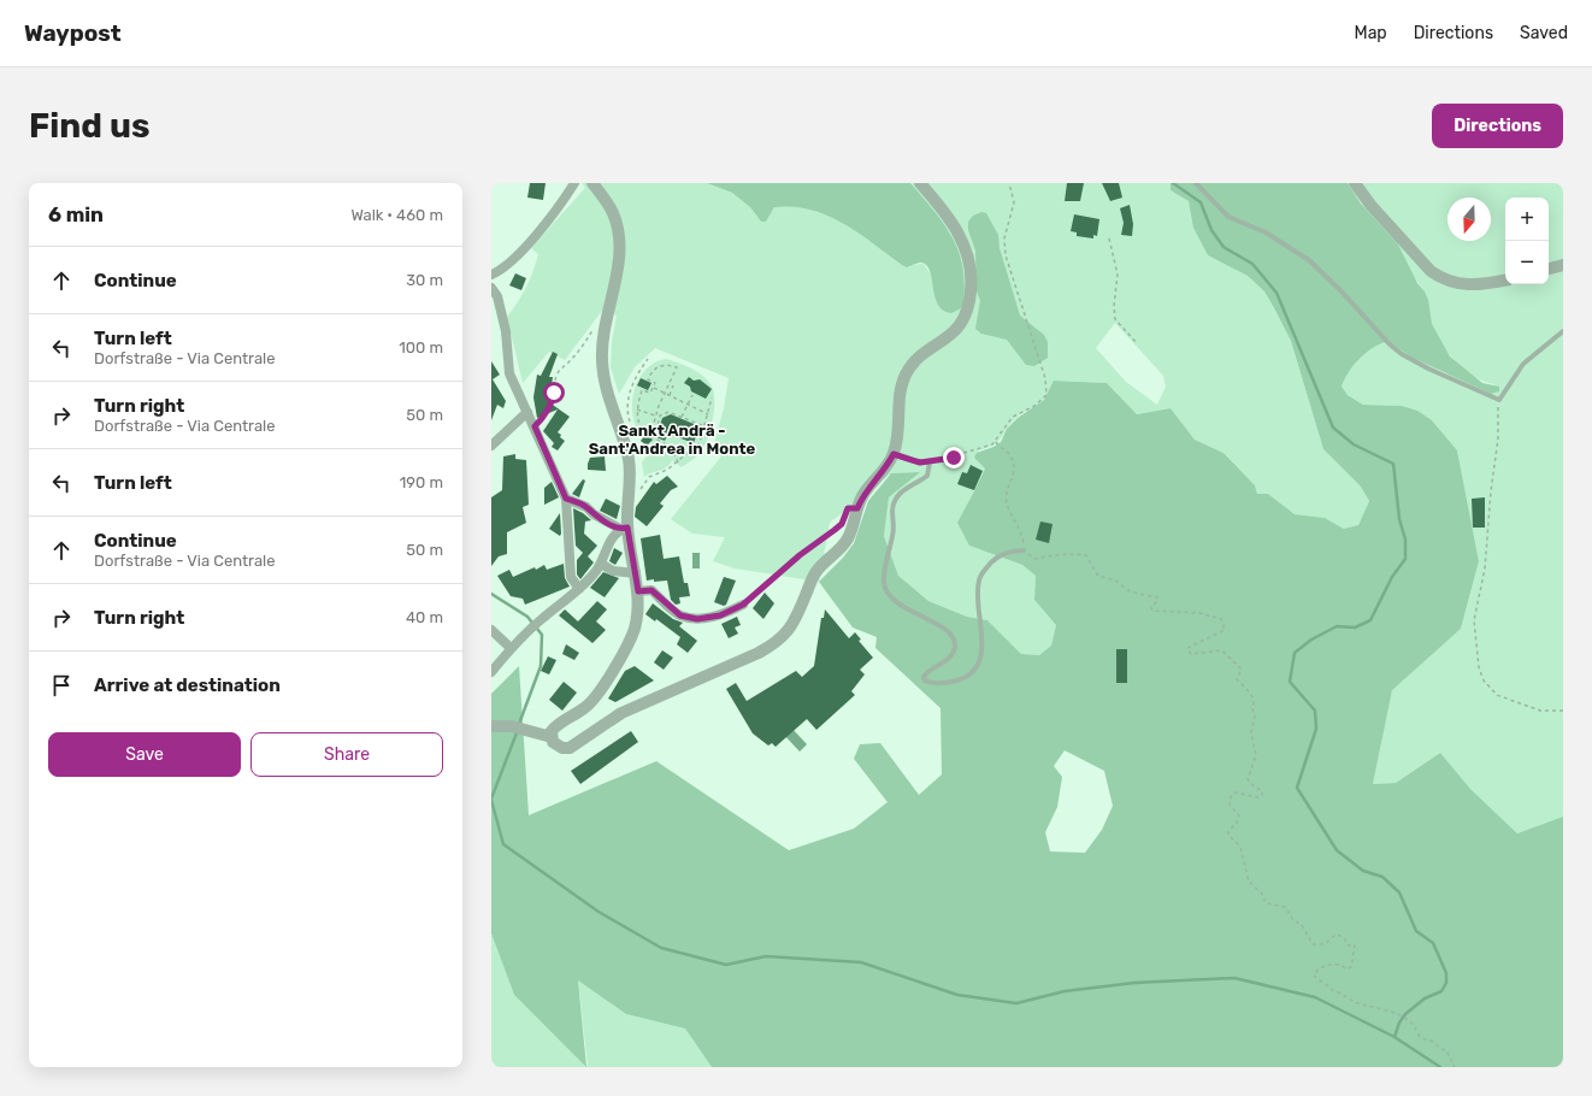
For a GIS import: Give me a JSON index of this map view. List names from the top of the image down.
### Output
{
  "districts": ["Sankt Andrä - Sant'Andrea in Monte"],
  "north": "bottom",
  "page": {
    "header": "Waypost",
    "nav": ["Map", "Directions", "Saved"],
    "buttons": [
      "Directions",
      ["Save", "Share"]
    ],
    "title": "Find us",
    "heading": ["6 min", "Walk · 460 m"],
    "map_buttons": ["+", "−"],
    "list": [
      ["Continue", "30 m"],
      ["Turn left", "Dorfstraße - Via Centrale", "100 m"],
      ["Turn right", "Dorfstraße - Via Centrale", "50 m"],
      ["Turn left", "190 m"],
      ["Continue", "Dorfstraße - Via Centrale", "50 m"],
      ["Turn right", "40 m"],
      "Arrive at destination"
    ]
  }
}
